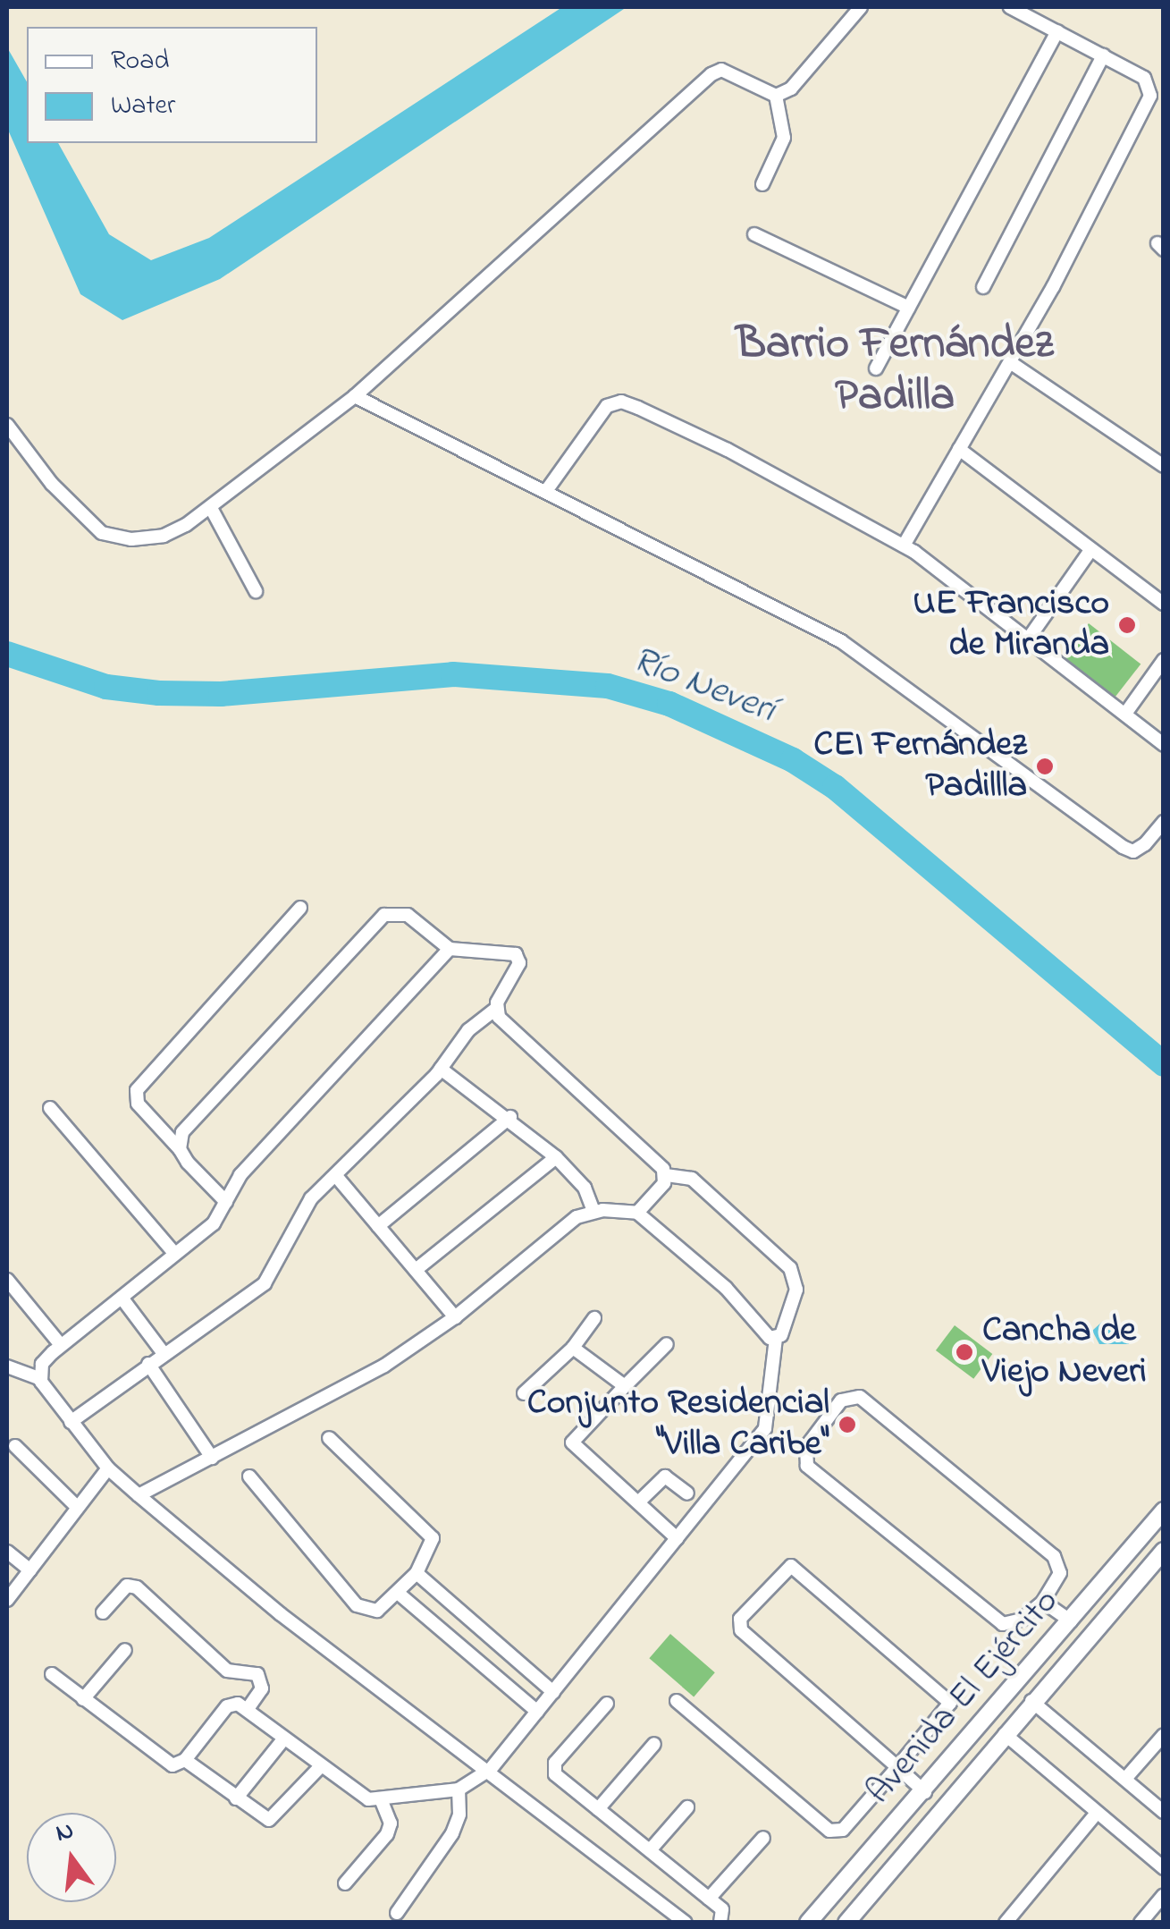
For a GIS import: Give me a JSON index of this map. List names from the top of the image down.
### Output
{
  "streets": {
    "street": ["Avenida El Ejército"]
  },
  "districts": ["Barrio Fernández Padilla"],
  "water": ["Río Neverí"],
  "places": [
    "UE Francisco de Miranda",
    "CEI Fernández Padillla",
    "Cancha de Viejo Neveri",
    "Conjunto Residencial \"Villa Caribe\""
  ],
  "legend": ["Road", "Water"],
  "north": "top"
}
